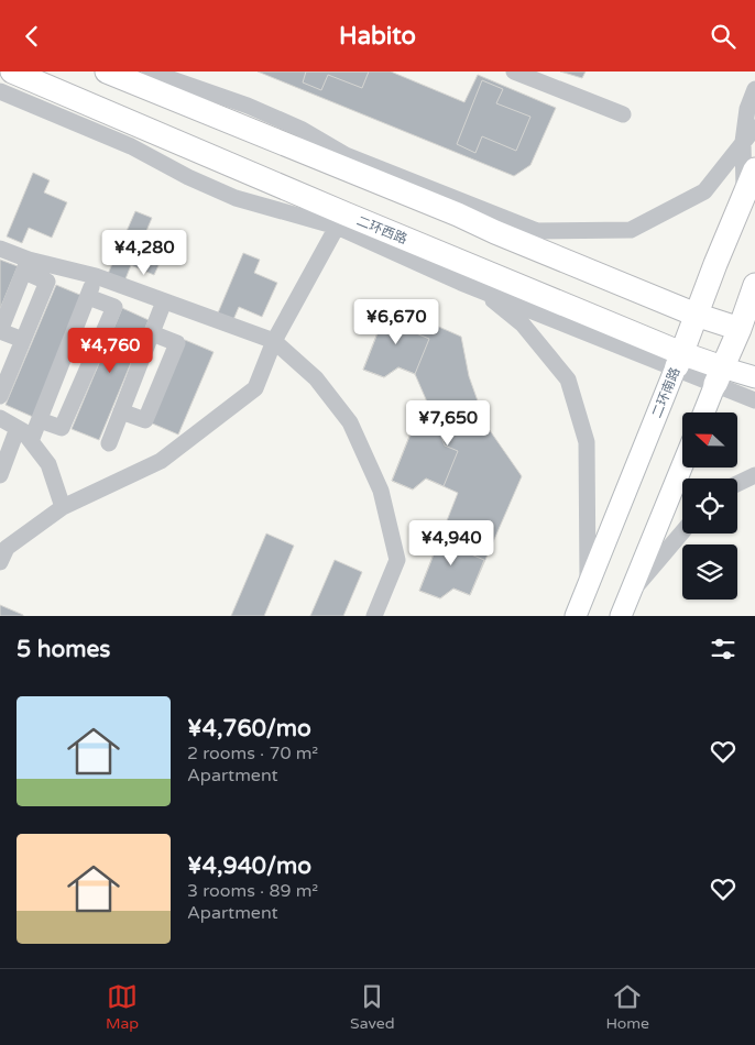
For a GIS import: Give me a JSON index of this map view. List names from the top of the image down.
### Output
{
  "streets": {
    "highway": ["二环西路", "二环南路"]
  },
  "crossings": [
    ["二环西路", "二环南路"]
  ],
  "north": "left",
  "page": {
    "header": "Habito",
    "price": [
      "¥4,280",
      "¥6,670",
      "¥4,760",
      "¥7,650",
      "¥4,940"
    ],
    "heading": "5 homes",
    "list": [
      {
        "name": "¥4,760/mo",
        "note": "2 rooms · 70 m² · Apartment"
      },
      {
        "name": "¥4,940/mo",
        "note": "3 rooms · 89 m² · Apartment"
      }
    ],
    "tabs": ["Map", "Saved", "Home"]
  }
}
